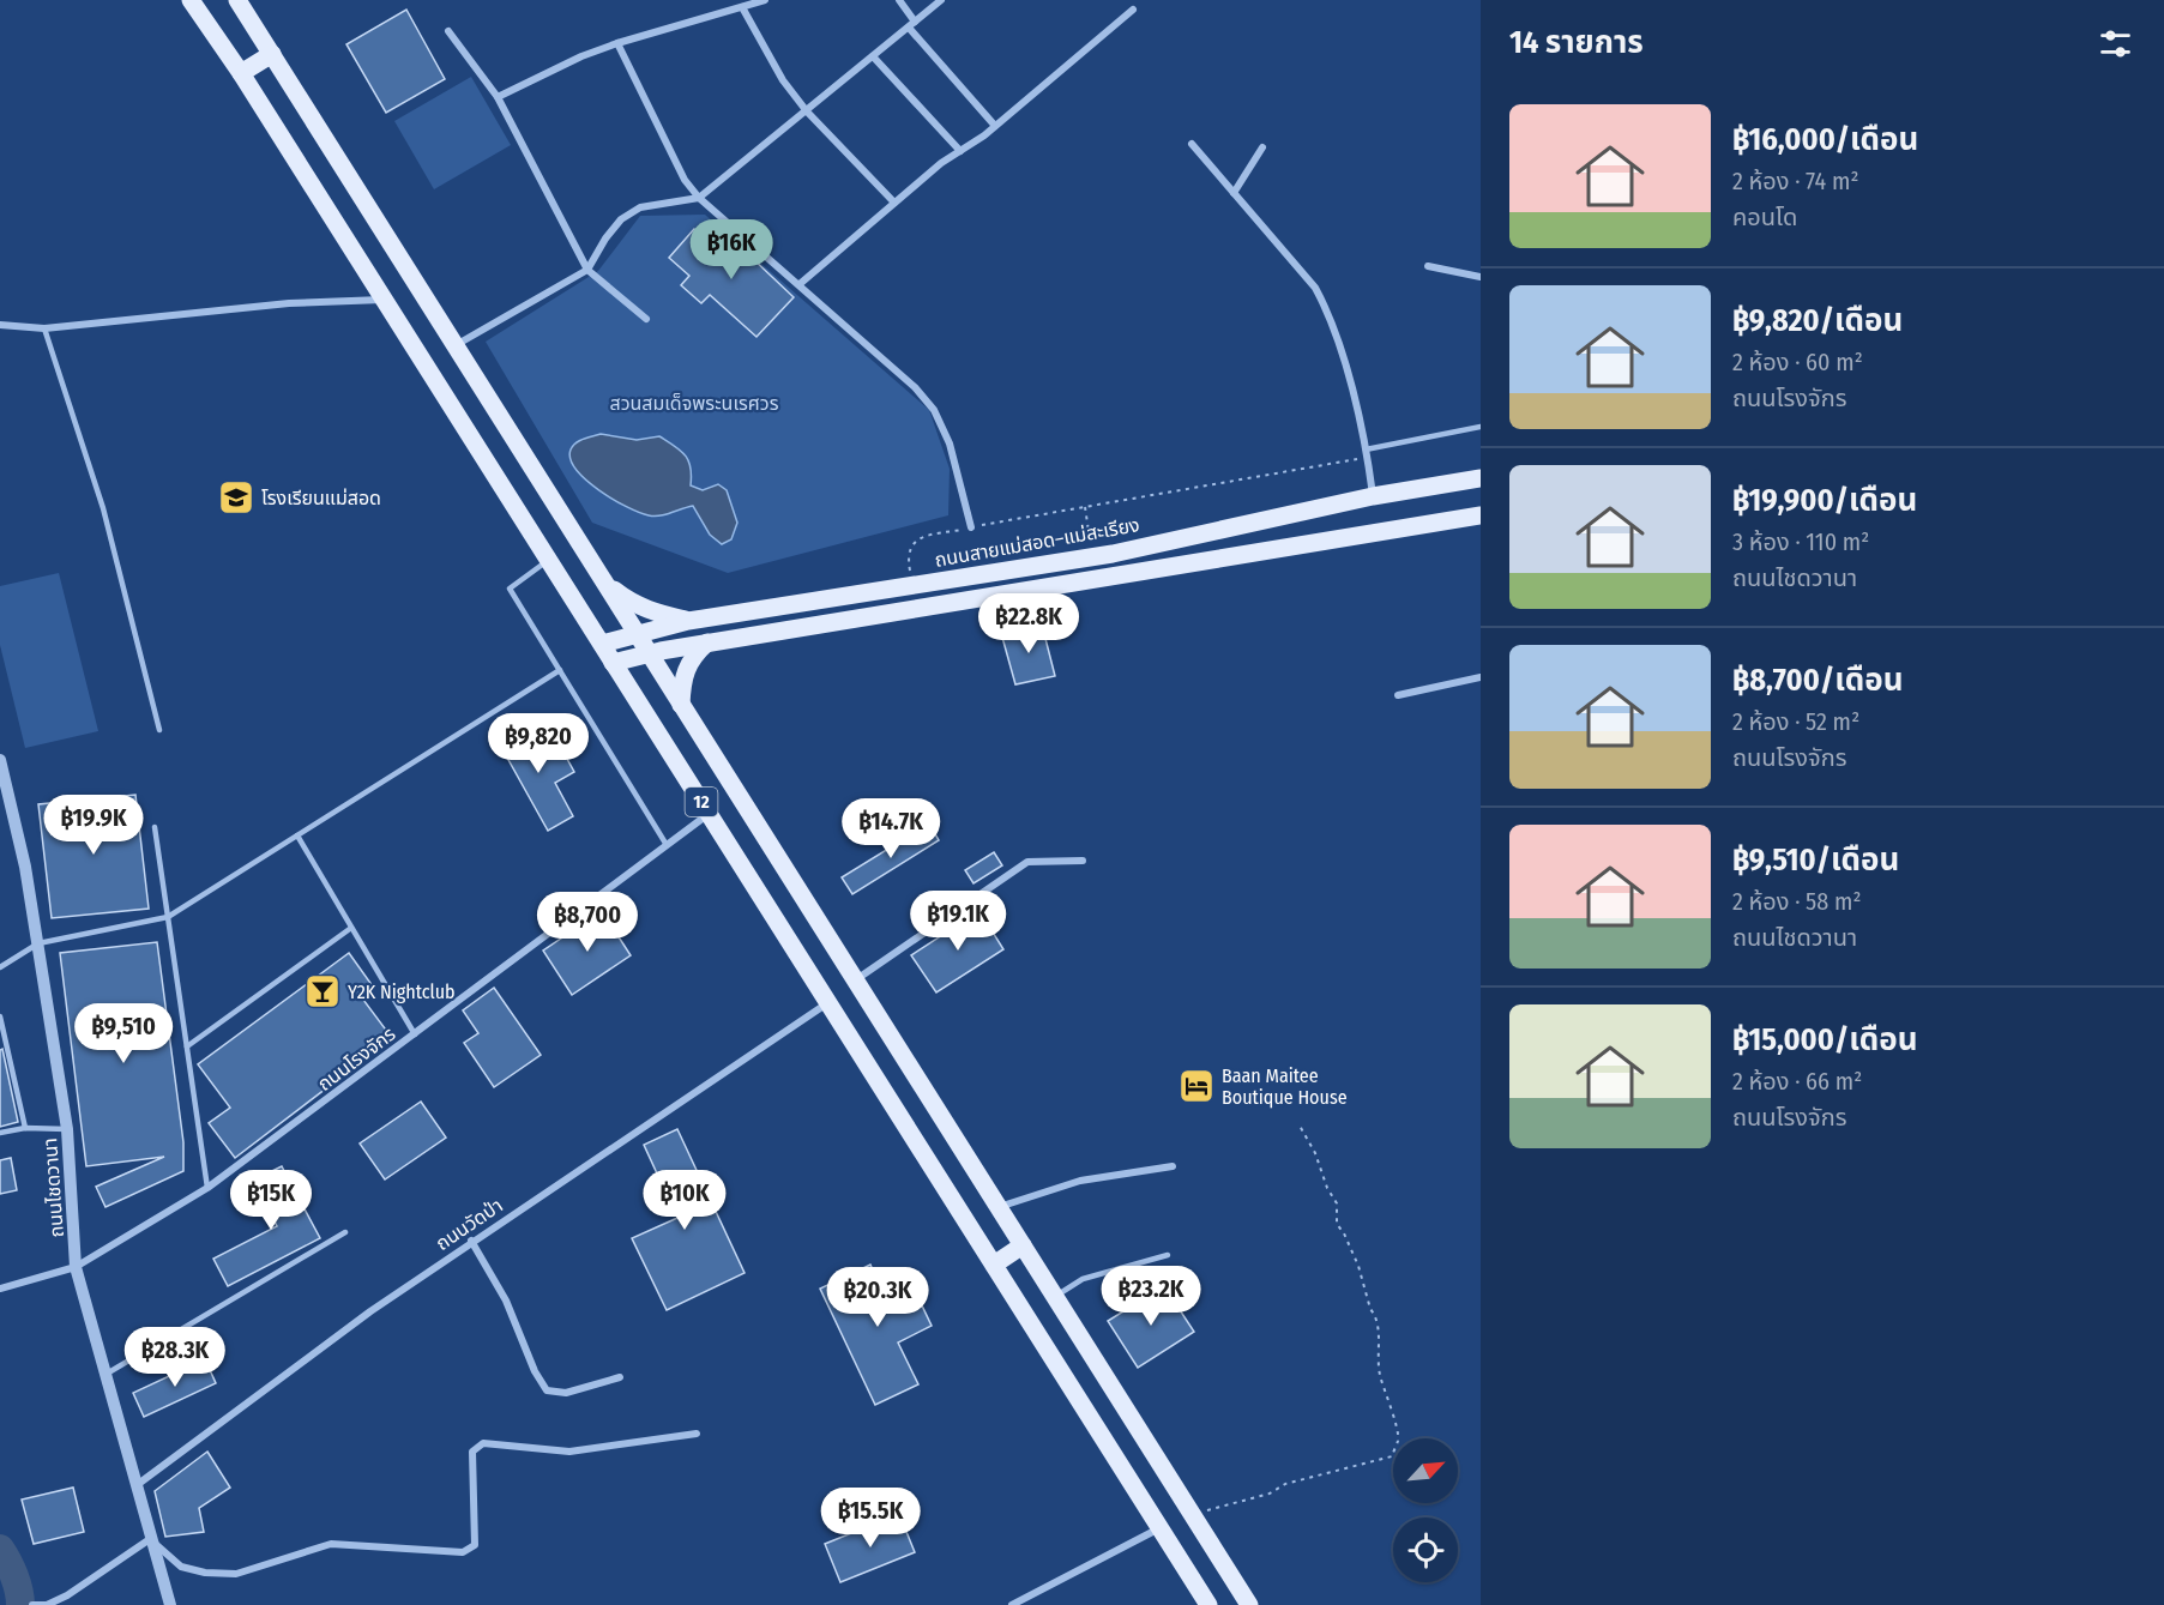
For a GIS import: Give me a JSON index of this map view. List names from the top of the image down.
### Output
{
  "streets": {
    "main road": ["ถนนสายแม่สอด–แม่สะเรียง", "12"],
    "street": ["ถนนโรงจักร", "ถนนไชดวานา", "ถนนวัดป่า"]
  },
  "crossings": [
    ["ถนนสายแม่สอด–แม่สะเรียง", "12"],
    ["12", "ถนนโรงจักร"],
    ["12", "ถนนวัดป่า"],
    ["ถนนโรงจักร", "ถนนไชดวานา"],
    ["ถนนไชดวานา", "ถนนวัดป่า"]
  ],
  "parks": ["สวนสมเด็จพระนเรศวร"],
  "places": {
    "school or university": ["โรงเรียนแม่สอด"],
    "bar": ["Y2K Nightclub"],
    "hotel": ["Baan Maitee Boutique House"]
  },
  "north": "top right",
  "page": {
    "heading": "14 รายการ",
    "list": [
      {
        "name": "฿16,000/เดือน",
        "note": "2 ห้อง · 74 m² · คอนโด"
      },
      {
        "name": "฿9,820/เดือน",
        "note": "2 ห้อง · 60 m² · ถนนโรงจักร"
      },
      {
        "name": "฿19,900/เดือน",
        "note": "3 ห้อง · 110 m² · ถนนไชดวานา"
      },
      {
        "name": "฿8,700/เดือน",
        "note": "2 ห้อง · 52 m² · ถนนโรงจักร"
      },
      {
        "name": "฿9,510/เดือน",
        "note": "2 ห้อง · 58 m² · ถนนไชดวานา"
      },
      {
        "name": "฿15,000/เดือน",
        "note": "2 ห้อง · 66 m² · ถนนโรงจักร"
      }
    ],
    "price": [
      "฿16K",
      "฿22.8K",
      "฿9,820",
      "฿19.9K",
      "฿14.7K",
      "฿19.1K",
      "฿8,700",
      "฿9,510",
      "฿15K",
      "฿10K",
      "฿23.2K",
      "฿20.3K",
      "฿28.3K",
      "฿15.5K"
    ]
  }
}
